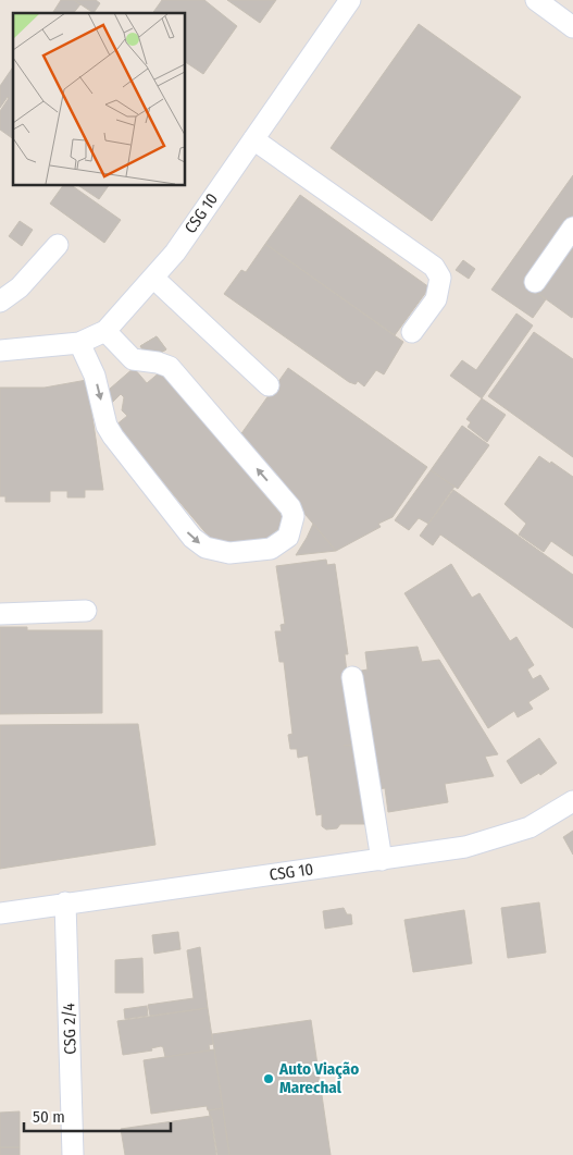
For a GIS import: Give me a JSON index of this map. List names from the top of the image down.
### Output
{
  "streets": {
    "street": ["CSG 10", "CSG 2/4"]
  },
  "crossings": [
    ["CSG 10", "CSG 2/4"]
  ],
  "places": ["Auto Viação Marechal"],
  "scale_bar": "50 m"
}
